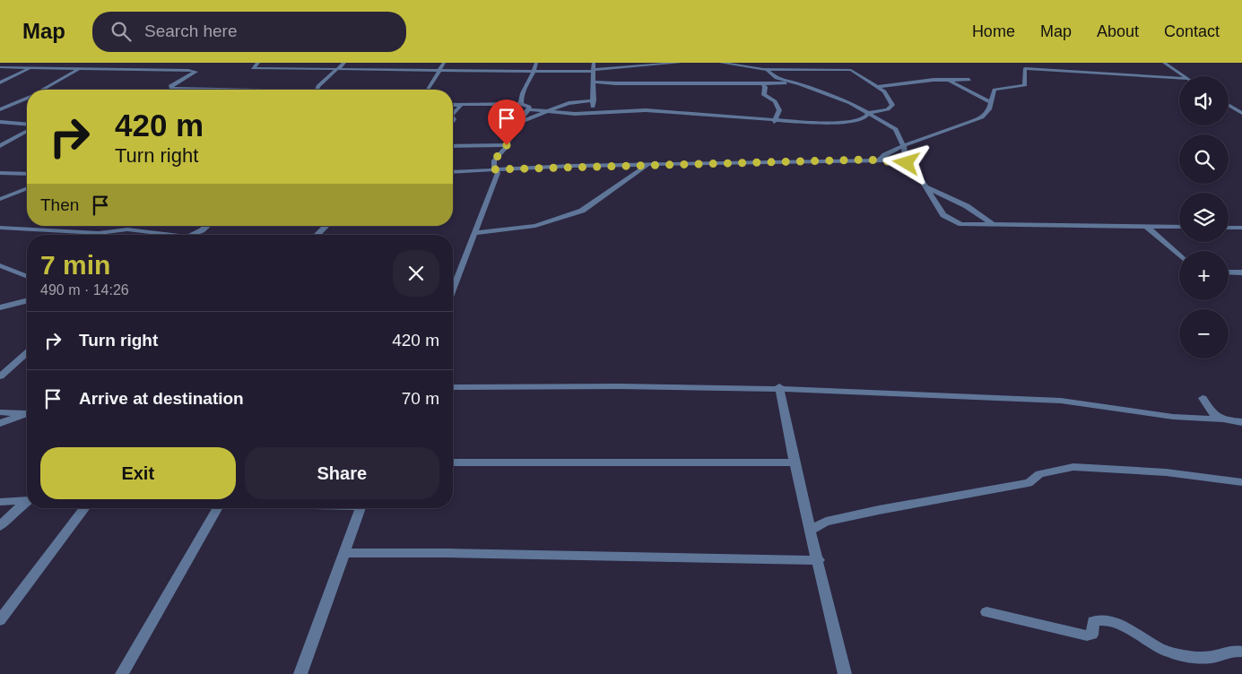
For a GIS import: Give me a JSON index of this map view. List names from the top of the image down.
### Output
{
  "page": {
    "header": "Map",
    "search": "Search here",
    "nav": [
      "Home",
      "Map",
      "About",
      "Contact"
    ],
    "map_buttons": ["+", "−"],
    "turn": ["420 m", "Turn right"],
    "then": "Then",
    "heading": ["7 min", "490 m · 14:26"],
    "list": [
      {
        "name": "Turn right",
        "value": "420 m"
      },
      {
        "name": "Arrive at destination",
        "value": "70 m"
      }
    ],
    "buttons": ["Exit", "Share"]
  }
}
